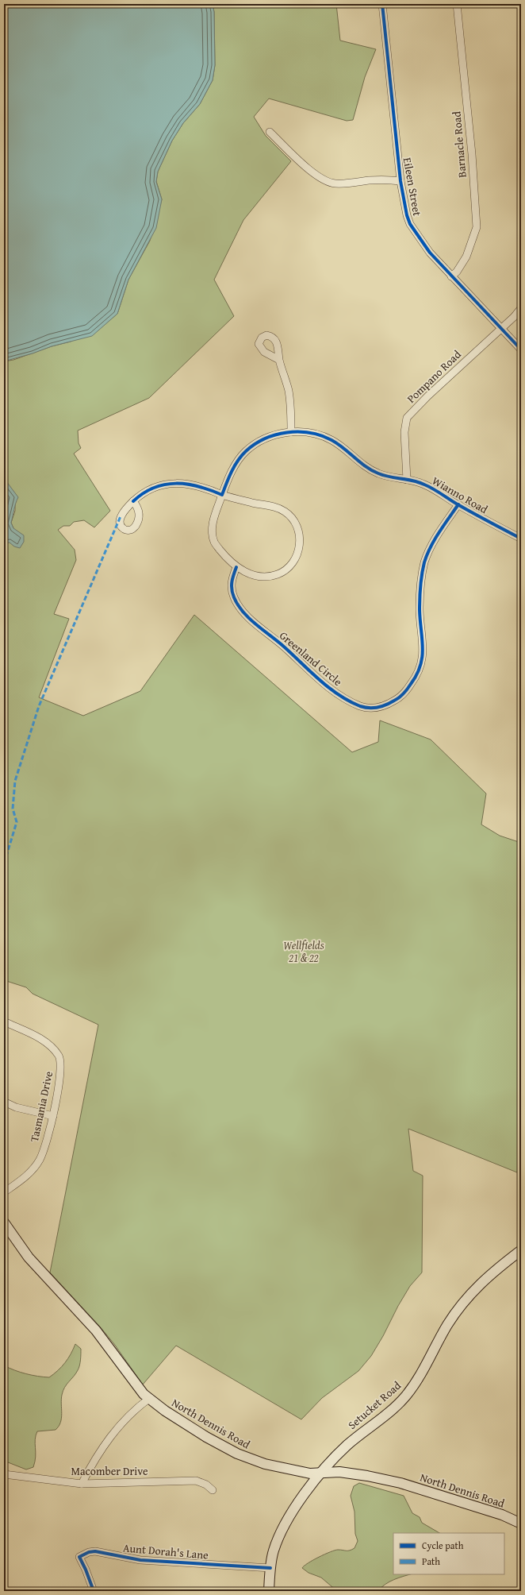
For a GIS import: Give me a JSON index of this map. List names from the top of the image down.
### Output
{
  "streets": {
    "main road": ["Setucket Road", "North Dennis Road"],
    "street": [
      "Barnacle Road",
      "Eileen Street",
      "Pompano Road",
      "Wianno Road",
      "Greenland Circle",
      "Tasmania Drive",
      "Macomber Drive",
      "Aunt Dorah's Lane"
    ]
  },
  "crossings": [
    ["Barnacle Road", "Eileen Street"],
    ["Eileen Street", "Pompano Road"],
    ["Pompano Road", "Wianno Road"],
    ["Wianno Road", "Greenland Circle"],
    ["Setucket Road", "North Dennis Road"],
    ["Setucket Road", "Aunt Dorah's Lane"]
  ],
  "parks": ["Wellfields 21 & 22"],
  "legend": ["Cycle path", "Path"]
}
